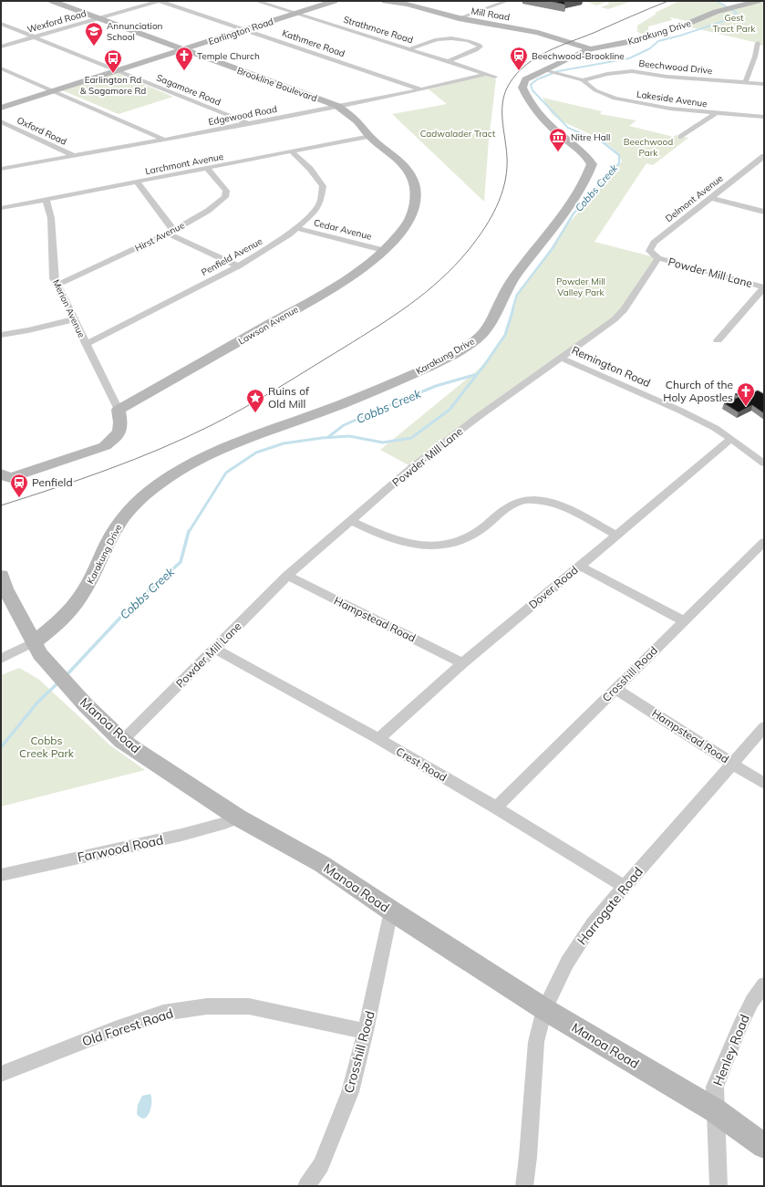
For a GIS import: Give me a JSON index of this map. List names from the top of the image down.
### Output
{
  "streets": {
    "street": [
      "Mill Road",
      "Wexford Road",
      "Strathmore Road",
      "Earlington Road",
      "Karakung Drive",
      "Kathmere Road",
      "Beechwood Drive",
      "Brookline Boulevard",
      "Sagamore Road",
      "Lakeside Avenue",
      "Edgewood Road",
      "Oxford Road",
      "Larchmont Avenue",
      "Delmont Avenue",
      "Cedar Avenue",
      "Hirst Avenue",
      "Penfield Avenue",
      "Powder Mill Lane",
      "Merion Avenue",
      "Lawson Avenue",
      "Remington Road",
      "Dover Road",
      "Hampstead Road",
      "Crosshill Road",
      "Manoa Road",
      "Crest Road",
      "Farwood Road",
      "Harrogate Road",
      "Old Forest Road",
      "Henley Road"
    ]
  },
  "crossings": [
    ["Mill Road", "Karakung Drive"],
    ["Wexford Road", "Kathmere Road"],
    ["Wexford Road", "Brookline Boulevard"],
    ["Wexford Road", "Sagamore Road"],
    ["Strathmore Road", "Earlington Road"],
    ["Strathmore Road", "Edgewood Road"],
    ["Earlington Road", "Kathmere Road"],
    ["Earlington Road", "Brookline Boulevard"],
    ["Earlington Road", "Sagamore Road"],
    ["Karakung Drive", "Manoa Road"],
    ["Kathmere Road", "Edgewood Road"],
    ["Beechwood Drive", "Lakeside Avenue"],
    ["Brookline Boulevard", "Edgewood Road"],
    ["Brookline Boulevard", "Lawson Avenue"],
    ["Sagamore Road", "Edgewood Road"],
    ["Edgewood Road", "Oxford Road"],
    ["Edgewood Road", "Lawson Avenue"],
    ["Larchmont Avenue", "Hirst Avenue"],
    ["Larchmont Avenue", "Penfield Avenue"],
    ["Larchmont Avenue", "Merion Avenue"],
    ["Larchmont Avenue", "Lawson Avenue"],
    ["Delmont Avenue", "Powder Mill Lane"],
    ["Cedar Avenue", "Penfield Avenue"],
    ["Cedar Avenue", "Lawson Avenue"],
    ["Hirst Avenue", "Merion Avenue"],
    ["Penfield Avenue", "Merion Avenue"],
    ["Powder Mill Lane", "Remington Road"],
    ["Powder Mill Lane", "Hampstead Road"],
    ["Powder Mill Lane", "Manoa Road"],
    ["Powder Mill Lane", "Crest Road"],
    ["Merion Avenue", "Lawson Avenue"],
    ["Remington Road", "Dover Road"],
    ["Dover Road", "Hampstead Road"],
    ["Dover Road", "Crest Road"],
    ["Hampstead Road", "Crosshill Road"],
    ["Hampstead Road", "Harrogate Road"],
    ["Crosshill Road", "Manoa Road"],
    ["Crosshill Road", "Crest Road"],
    ["Crosshill Road", "Old Forest Road"],
    ["Manoa Road", "Farwood Road"],
    ["Manoa Road", "Harrogate Road"],
    ["Manoa Road", "Henley Road"],
    ["Crest Road", "Harrogate Road"]
  ],
  "water": ["Cobbs Creek"],
  "parks": [
    "Gest Tract Park",
    "Cadwalader Tract",
    "Beechwood Park",
    "Powder Mill Valley Park",
    "Cobbs Creek Park"
  ],
  "places": {
    "school or university": ["Annunciation School"],
    "church": ["Temple Church", "Church of the Holy Apostles"],
    "station": ["Beechwood-Brookline", "Penfield"],
    "bus stop": ["Earlington Rd & Sagamore Rd"],
    "museum": ["Nitre Hall"],
    "place": ["Ruins of Old Mill"]
  }
}
